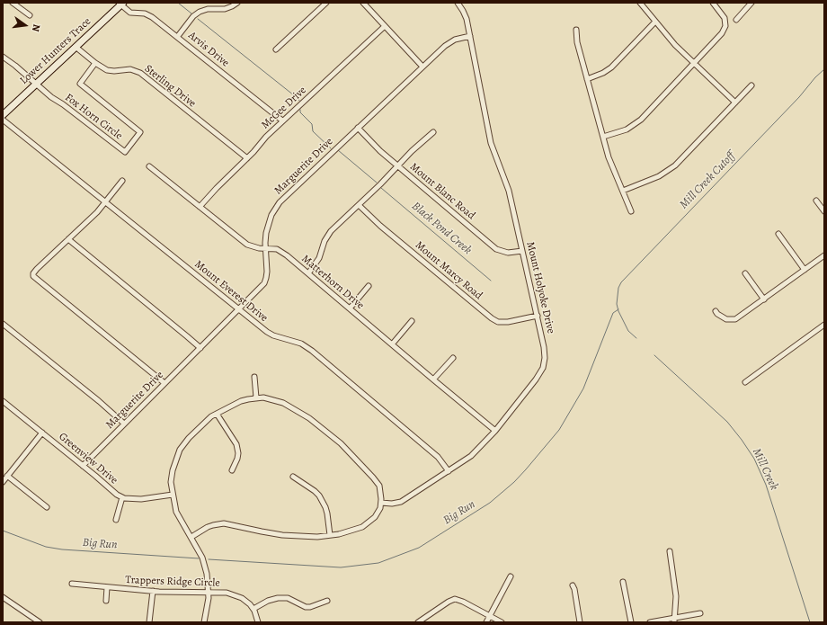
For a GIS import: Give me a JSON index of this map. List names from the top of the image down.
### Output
{
  "streets": {
    "street": [
      "Arvis Drive",
      "Lower Hunters Trace",
      "Sterling Drive",
      "McGee Drive",
      "Fox Horn Circle",
      "Marguerite Drive",
      "Mount Blanc Road",
      "Mount Marcy Road",
      "Matterhorn Drive",
      "Mount Holyoke Drive",
      "Mount Everest Drive",
      "Greenview Drive",
      "Trappers Ridge Circle"
    ]
  },
  "crossings": [
    ["Arvis Drive", "Lower Hunters Trace"],
    ["Arvis Drive", "McGee Drive"],
    ["Lower Hunters Trace", "Sterling Drive"],
    ["Lower Hunters Trace", "Fox Horn Circle"],
    ["Sterling Drive", "McGee Drive"],
    ["Sterling Drive", "Fox Horn Circle"],
    ["McGee Drive", "Matterhorn Drive"],
    ["Marguerite Drive", "Mount Blanc Road"],
    ["Marguerite Drive", "Matterhorn Drive"],
    ["Marguerite Drive", "Mount Holyoke Drive"],
    ["Marguerite Drive", "Mount Everest Drive"],
    ["Marguerite Drive", "Greenview Drive"],
    ["Mount Blanc Road", "Mount Holyoke Drive"],
    ["Mount Marcy Road", "Mount Holyoke Drive"],
    ["Matterhorn Drive", "Mount Holyoke Drive"],
    ["Mount Holyoke Drive", "Mount Everest Drive"]
  ],
  "water": [
    "Mill Creek Cutoff",
    "Black Pond Creek",
    "Mill Creek",
    "Big Run"
  ],
  "north": "right"
}
